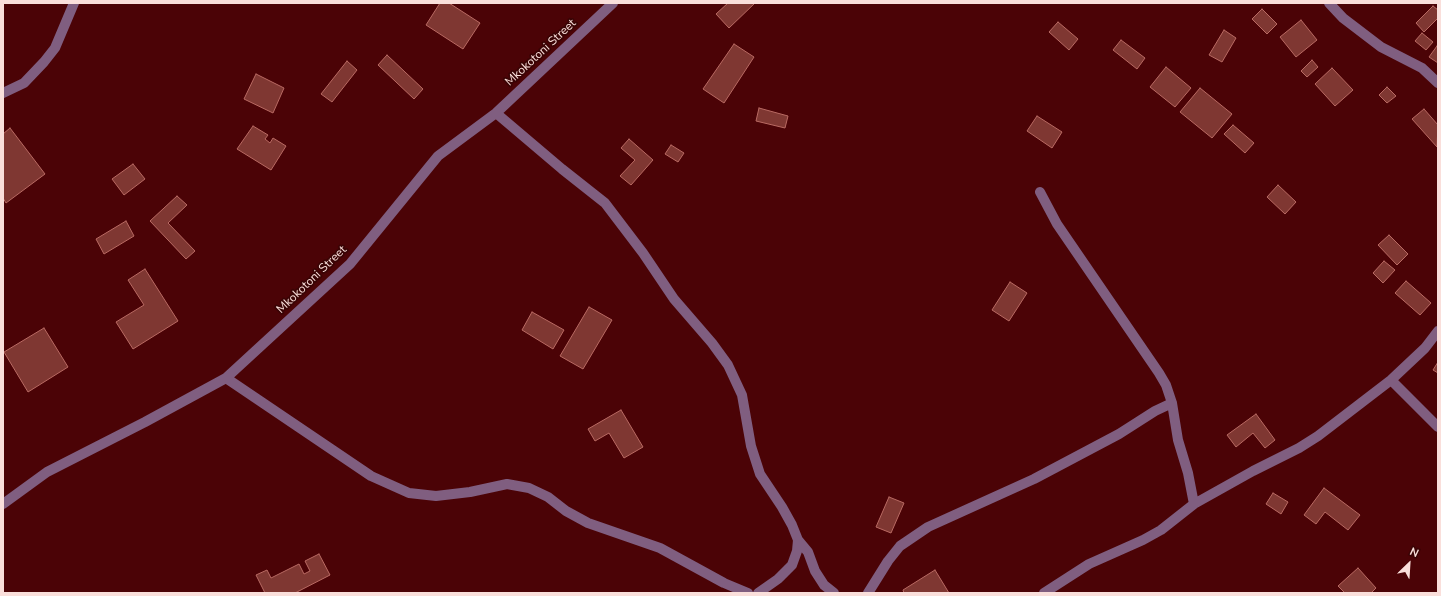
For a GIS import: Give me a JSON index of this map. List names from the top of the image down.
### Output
{
  "streets": {
    "street": ["Mkokotoni Street"]
  },
  "north": "top right"
}
